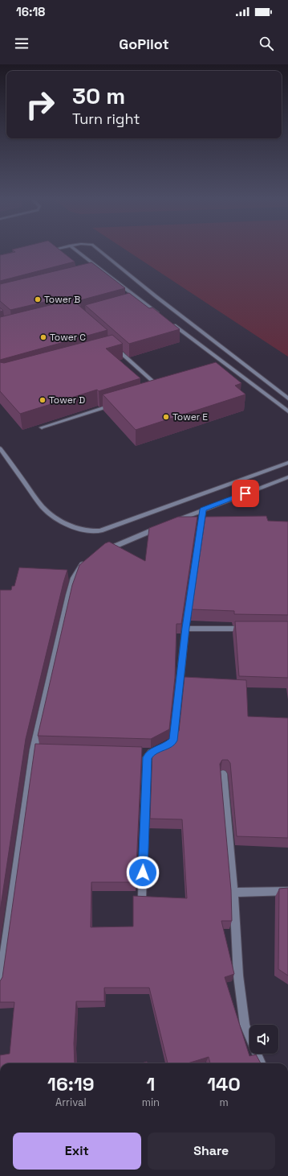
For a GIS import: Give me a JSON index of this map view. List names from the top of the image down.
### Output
{
  "places": [
    "Tower B",
    "Tower C",
    "Tower D",
    "Tower E"
  ],
  "page": {
    "status": "16:18",
    "header": "GoPilot",
    "turn": ["30 m", "Turn right"],
    "eta": [
      "16:19",
      "Arrival",
      "1",
      "min",
      "140",
      "m"
    ],
    "buttons": ["Exit", "Share"]
  }
}
